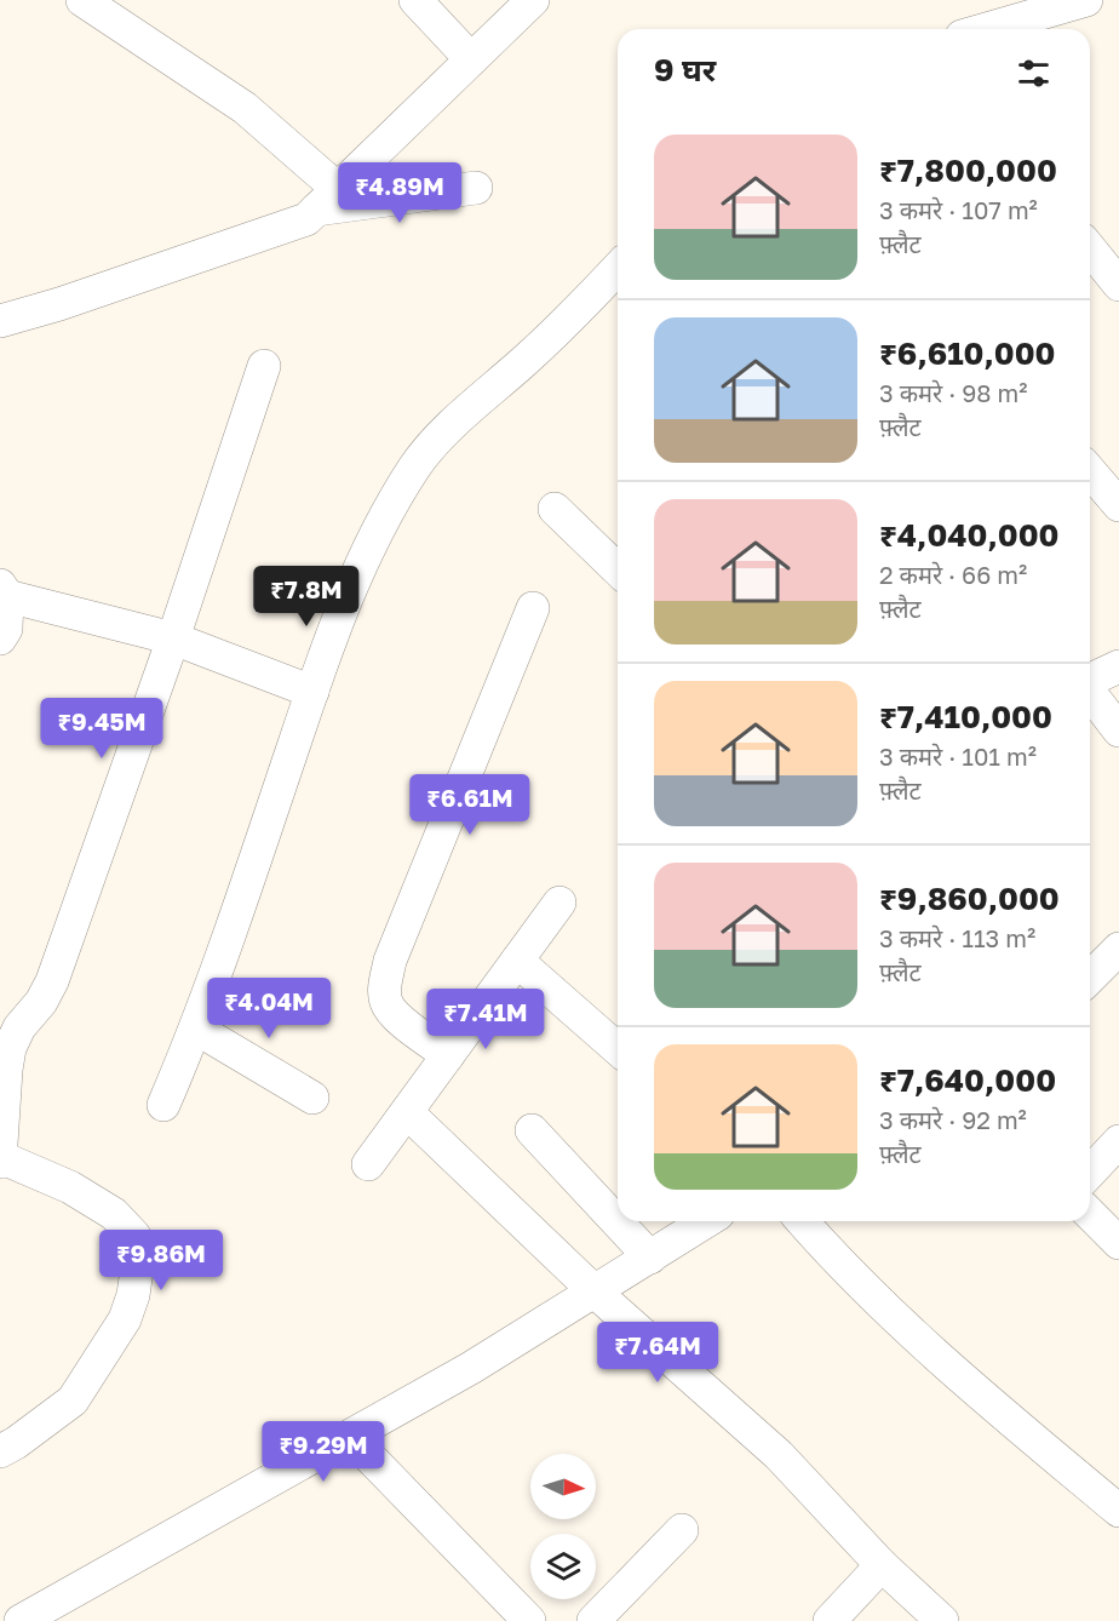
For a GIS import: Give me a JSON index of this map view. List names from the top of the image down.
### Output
{
  "north": "right",
  "page": {
    "heading": "9 घर",
    "list": [
      {
        "name": "₹7,800,000",
        "note": "3 कमरे · 107 m² · फ़्लैट"
      },
      {
        "name": "₹6,610,000",
        "note": "3 कमरे · 98 m² · फ़्लैट"
      },
      {
        "name": "₹4,040,000",
        "note": "2 कमरे · 66 m² · फ़्लैट"
      },
      {
        "name": "₹7,410,000",
        "note": "3 कमरे · 101 m² · फ़्लैट"
      },
      {
        "name": "₹9,860,000",
        "note": "3 कमरे · 113 m² · फ़्लैट"
      },
      {
        "name": "₹7,640,000",
        "note": "3 कमरे · 92 m² · फ़्लैट"
      }
    ],
    "price": [
      "₹4.89M",
      "₹7.8M",
      "₹9.45M",
      "₹6.61M",
      "₹4.04M",
      "₹7.41M",
      "₹9.86M",
      "₹7.64M",
      "₹9.29M"
    ]
  }
}
